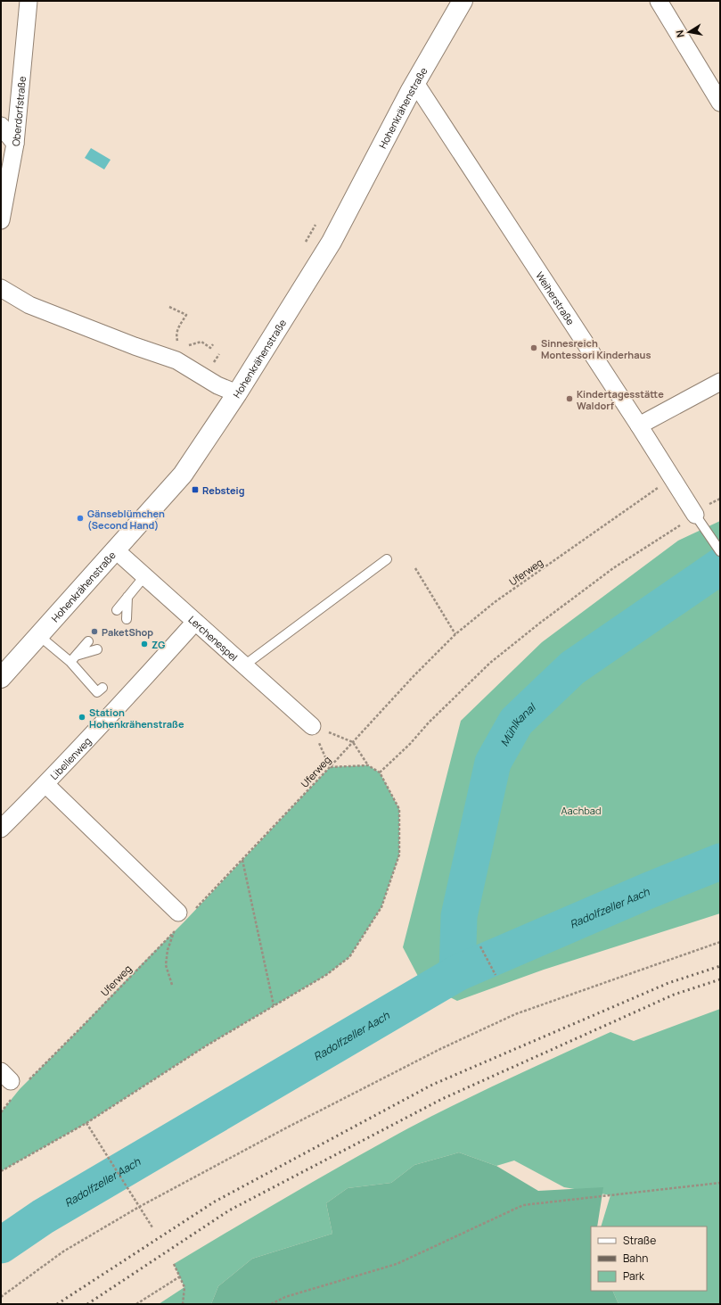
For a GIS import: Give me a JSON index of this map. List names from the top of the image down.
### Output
{
  "streets": {
    "main road": ["Hohenkrähenstraße"],
    "street": [
      "Oberdorfstraße",
      "Weiherstraße",
      "Lerchenespel",
      "Libellenweg"
    ],
    "path": ["Uferweg"]
  },
  "crossings": [
    ["Hohenkrähenstraße", "Weiherstraße"],
    ["Hohenkrähenstraße", "Lerchenespel"],
    ["Weiherstraße", "Uferweg"],
    ["Uferweg", "Libellenweg"],
    ["Lerchenespel", "Libellenweg"]
  ],
  "water": ["Mühlkanal", "Radolfzeller Aach"],
  "parks": ["Aachbad"],
  "places": {
    "other": [
      "Sinnesreich Montessori Kinderhaus",
      "Kindertagesstätte Waldorf",
      "Gänseblümchen (Second Hand)",
      "PaketShop",
      "ZG",
      "Station Hohenkrähenstraße"
    ],
    "transit": ["Rebsteig"]
  },
  "legend": ["Straße", "Bahn", "Park"],
  "north": "left"
}
